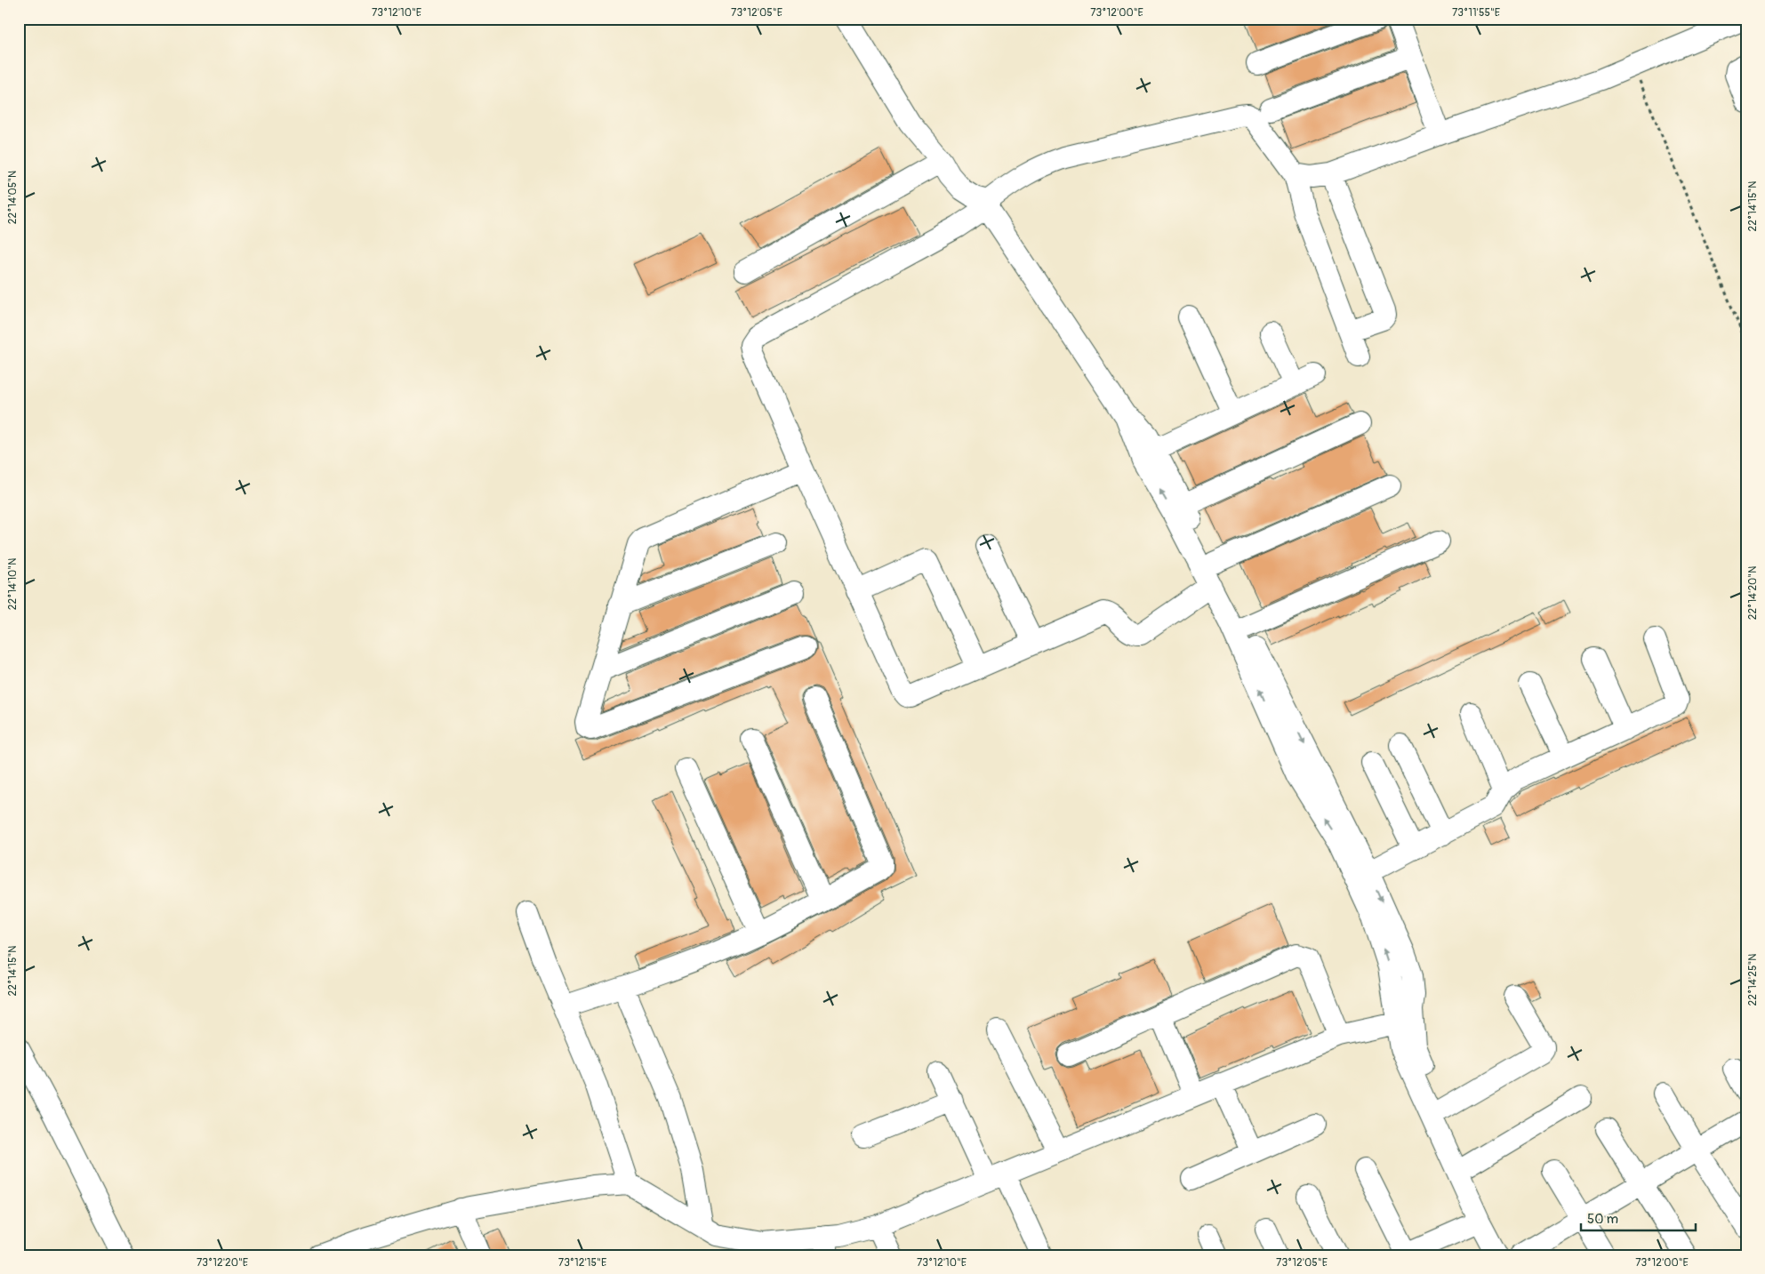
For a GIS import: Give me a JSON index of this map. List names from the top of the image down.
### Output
{
  "scale_bar": "50 m",
  "coordinates": [
    "73°12'10\"E",
    "73°12'05\"E",
    "73°12'00\"E",
    "73°11'55\"E",
    "22°14'05\"N",
    "22°14'15\"N",
    "22°14'10\"N",
    "22°14'20\"N",
    "22°14'25\"N",
    "73°12'20\"E",
    "73°12'15\"E"
  ]
}
